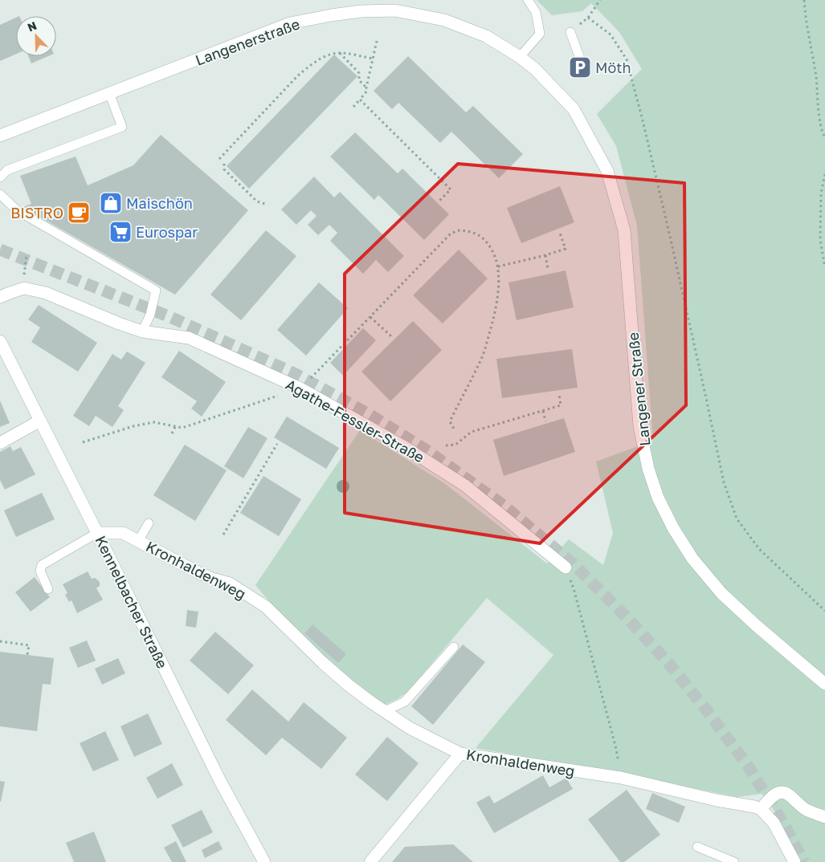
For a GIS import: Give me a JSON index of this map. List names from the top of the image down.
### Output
{
  "streets": {
    "main road": [
      "Langenerstraße",
      "Langener Straße",
      "Agathe-Fessler-Straße",
      "Kronhaldenweg",
      "Kennelbacher Straße"
    ]
  },
  "crossings": [
    ["Langenerstraße", "Langener Straße"],
    ["Kronhaldenweg", "Kennelbacher Straße"]
  ],
  "places": {
    "parking": ["Möth"],
    "shop": ["Maischön"],
    "cafe": ["BISTRO"],
    "supermarket": ["Eurospar"]
  },
  "north": "top left"
}
